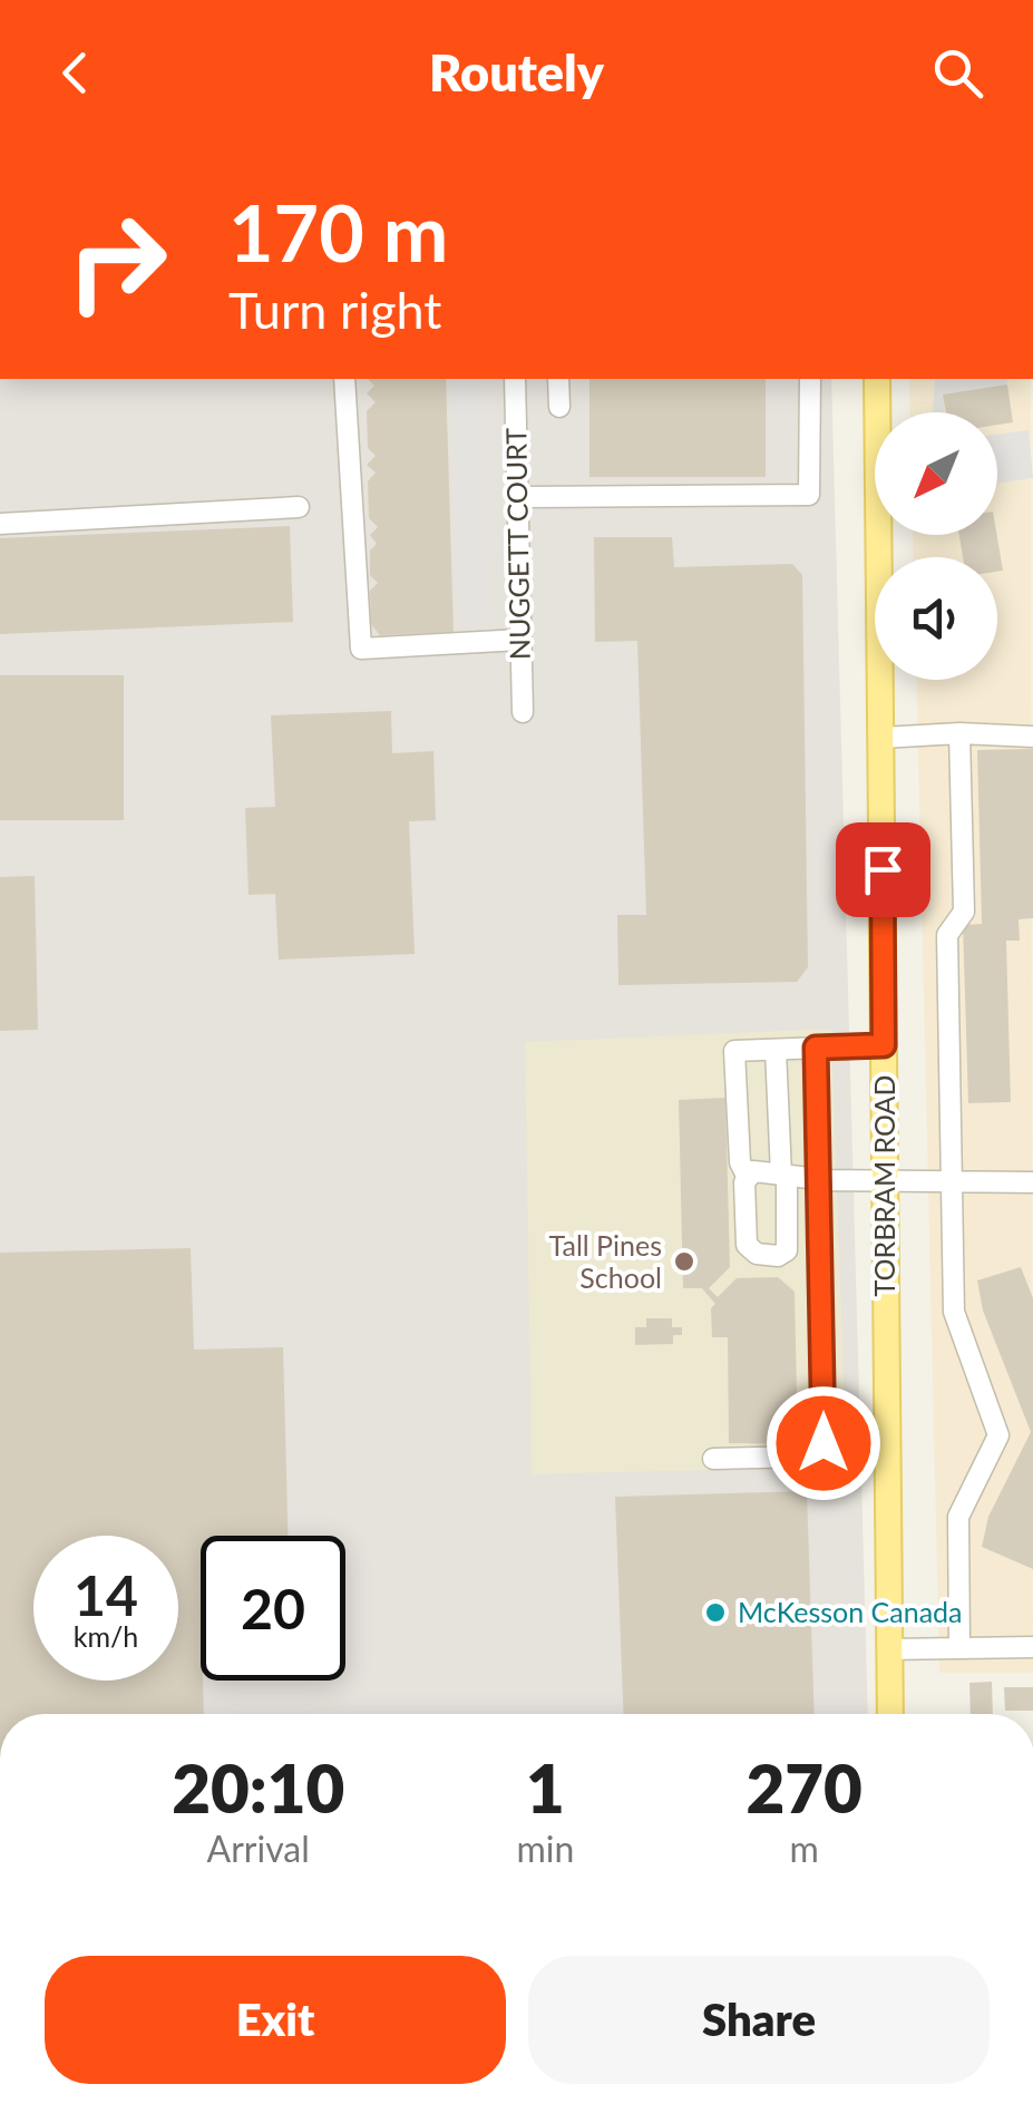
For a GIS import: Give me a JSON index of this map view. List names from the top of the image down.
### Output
{
  "streets": {
    "main road": ["TORBRAM ROAD"],
    "street": ["NUGGETT COURT"]
  },
  "places": ["Tall Pines School", "McKesson Canada"],
  "north": "bottom left",
  "page": {
    "header": "Routely",
    "turn": ["170 m", "Turn right"],
    "speed": "14 km/h",
    "limit": "20",
    "eta": [
      "20:10",
      "Arrival",
      "1",
      "min",
      "270",
      "m"
    ],
    "buttons": ["Exit", "Share"]
  }
}
